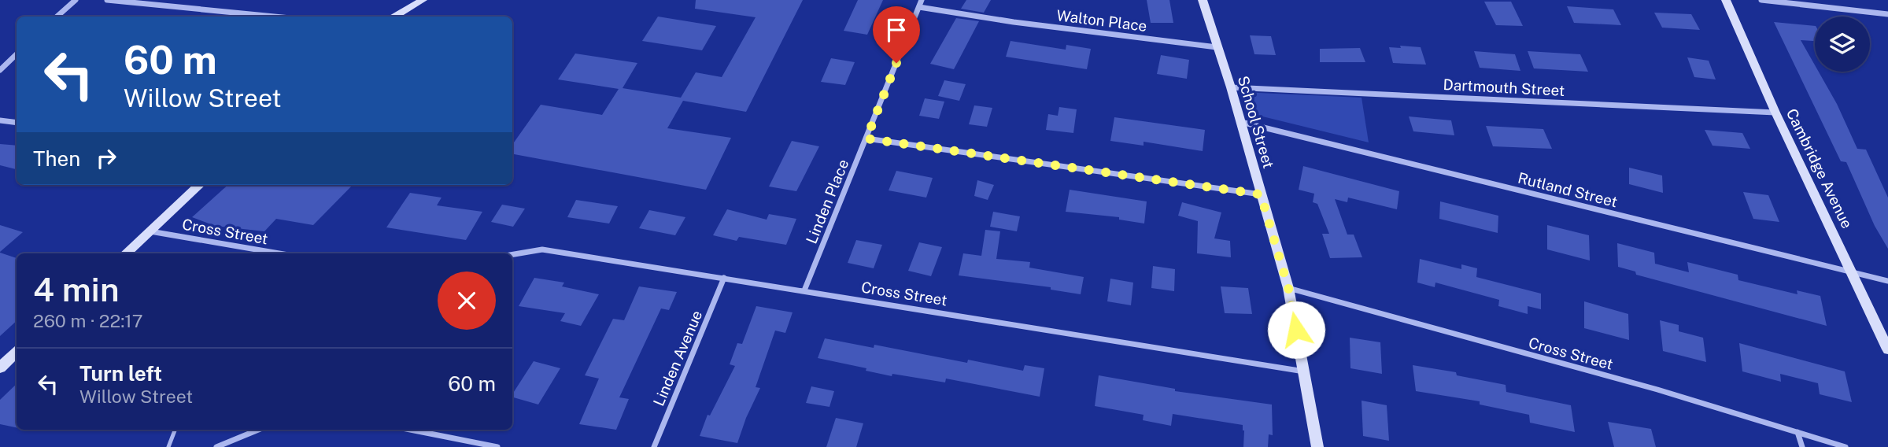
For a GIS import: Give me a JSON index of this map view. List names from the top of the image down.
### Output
{
  "streets": {
    "street": [
      "Walton Place",
      "Dartmouth Street",
      "School Street",
      "Cambridge Avenue",
      "Rutland Street",
      "Linden Place",
      "Cross Street",
      "Linden Avenue"
    ]
  },
  "crossings": [
    ["Walton Place", "School Street"],
    ["Walton Place", "Linden Place"],
    ["Dartmouth Street", "School Street"],
    ["Dartmouth Street", "Cambridge Avenue"],
    ["School Street", "Rutland Street"],
    ["School Street", "Cross Street"],
    ["Cambridge Avenue", "Rutland Street"],
    ["Linden Place", "Cross Street"],
    ["Cross Street", "Linden Avenue"]
  ],
  "page": {
    "turn": ["60 m", "Willow Street"],
    "then": "Then",
    "heading": ["4 min", "260 m · 22:17"],
    "list": [
      {
        "name": "Turn left",
        "note": "Willow Street",
        "value": "60 m"
      }
    ]
  }
}
